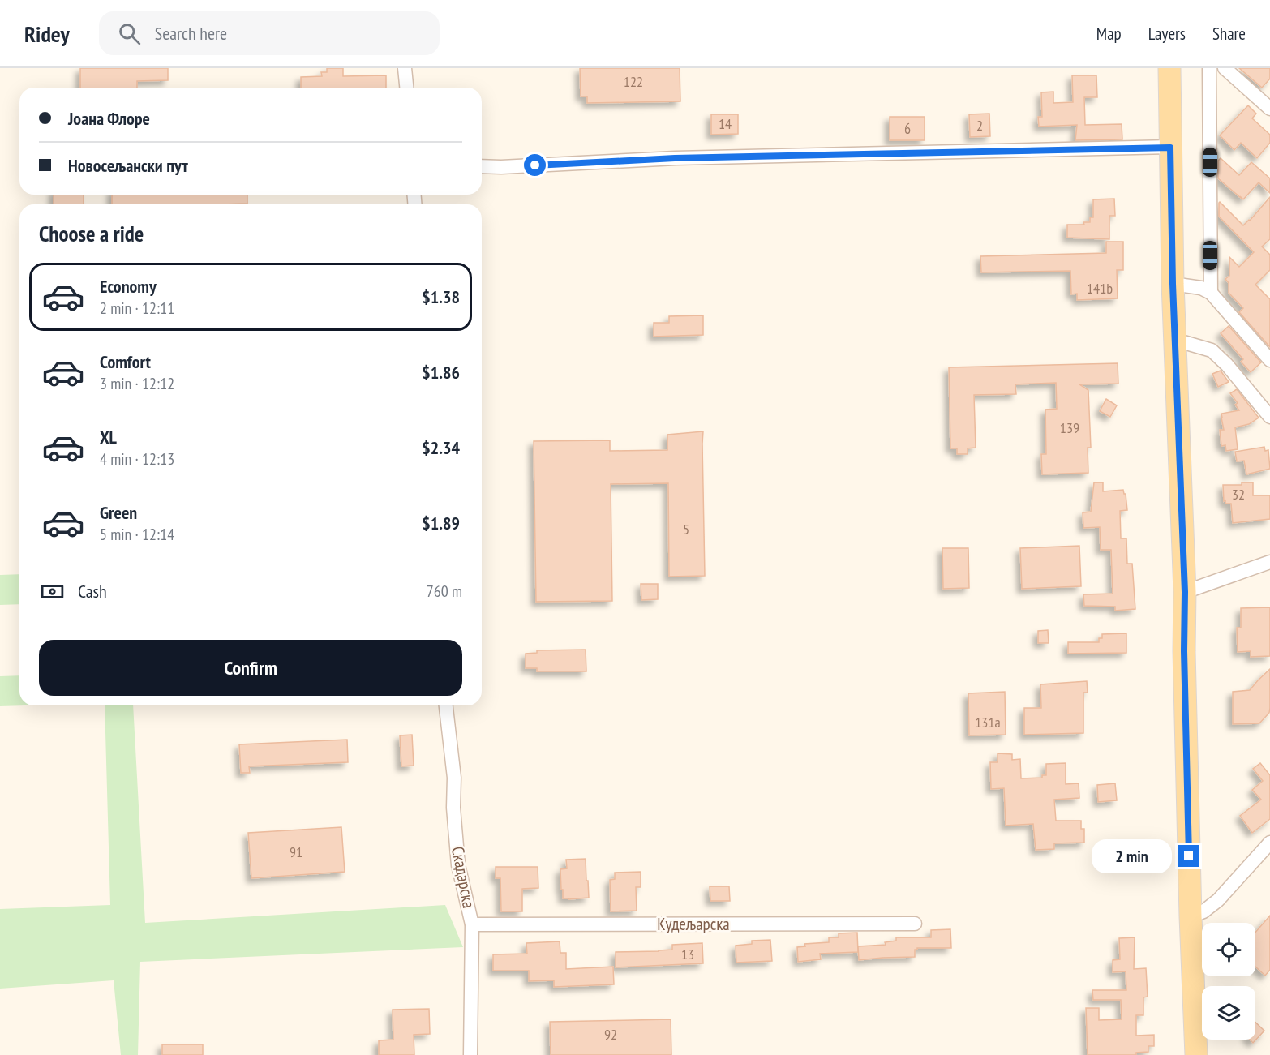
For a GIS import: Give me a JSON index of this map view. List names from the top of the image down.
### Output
{
  "streets": {
    "street": ["Скадарска", "Кудељарска"]
  },
  "crossings": [
    ["Скадарска", "Кудељарска"]
  ],
  "house_numbers": [
    "122",
    "14",
    "2",
    "6",
    "141b",
    "139",
    "32",
    "5",
    "131a",
    "91",
    "13",
    "92"
  ],
  "page": {
    "header": "Ridey",
    "search": "Search here",
    "nav": ["Map", "Layers", "Share"],
    "banner": ["Јоана Флоре", "Новосељански пут"],
    "heading": "Choose a ride",
    "list": [
      {
        "name": "Economy",
        "note": "2 min · 12:11",
        "value": "$1.38"
      },
      {
        "name": "Comfort",
        "note": "3 min · 12:12",
        "value": "$1.86"
      },
      {
        "name": "XL",
        "note": "4 min · 12:13",
        "value": "$2.34"
      },
      {
        "name": "Green",
        "note": "5 min · 12:14",
        "value": "$1.89"
      }
    ],
    "pay": ["Cash", "760 m"],
    "buttons": "Confirm",
    "bubble": "2 min"
  }
}
